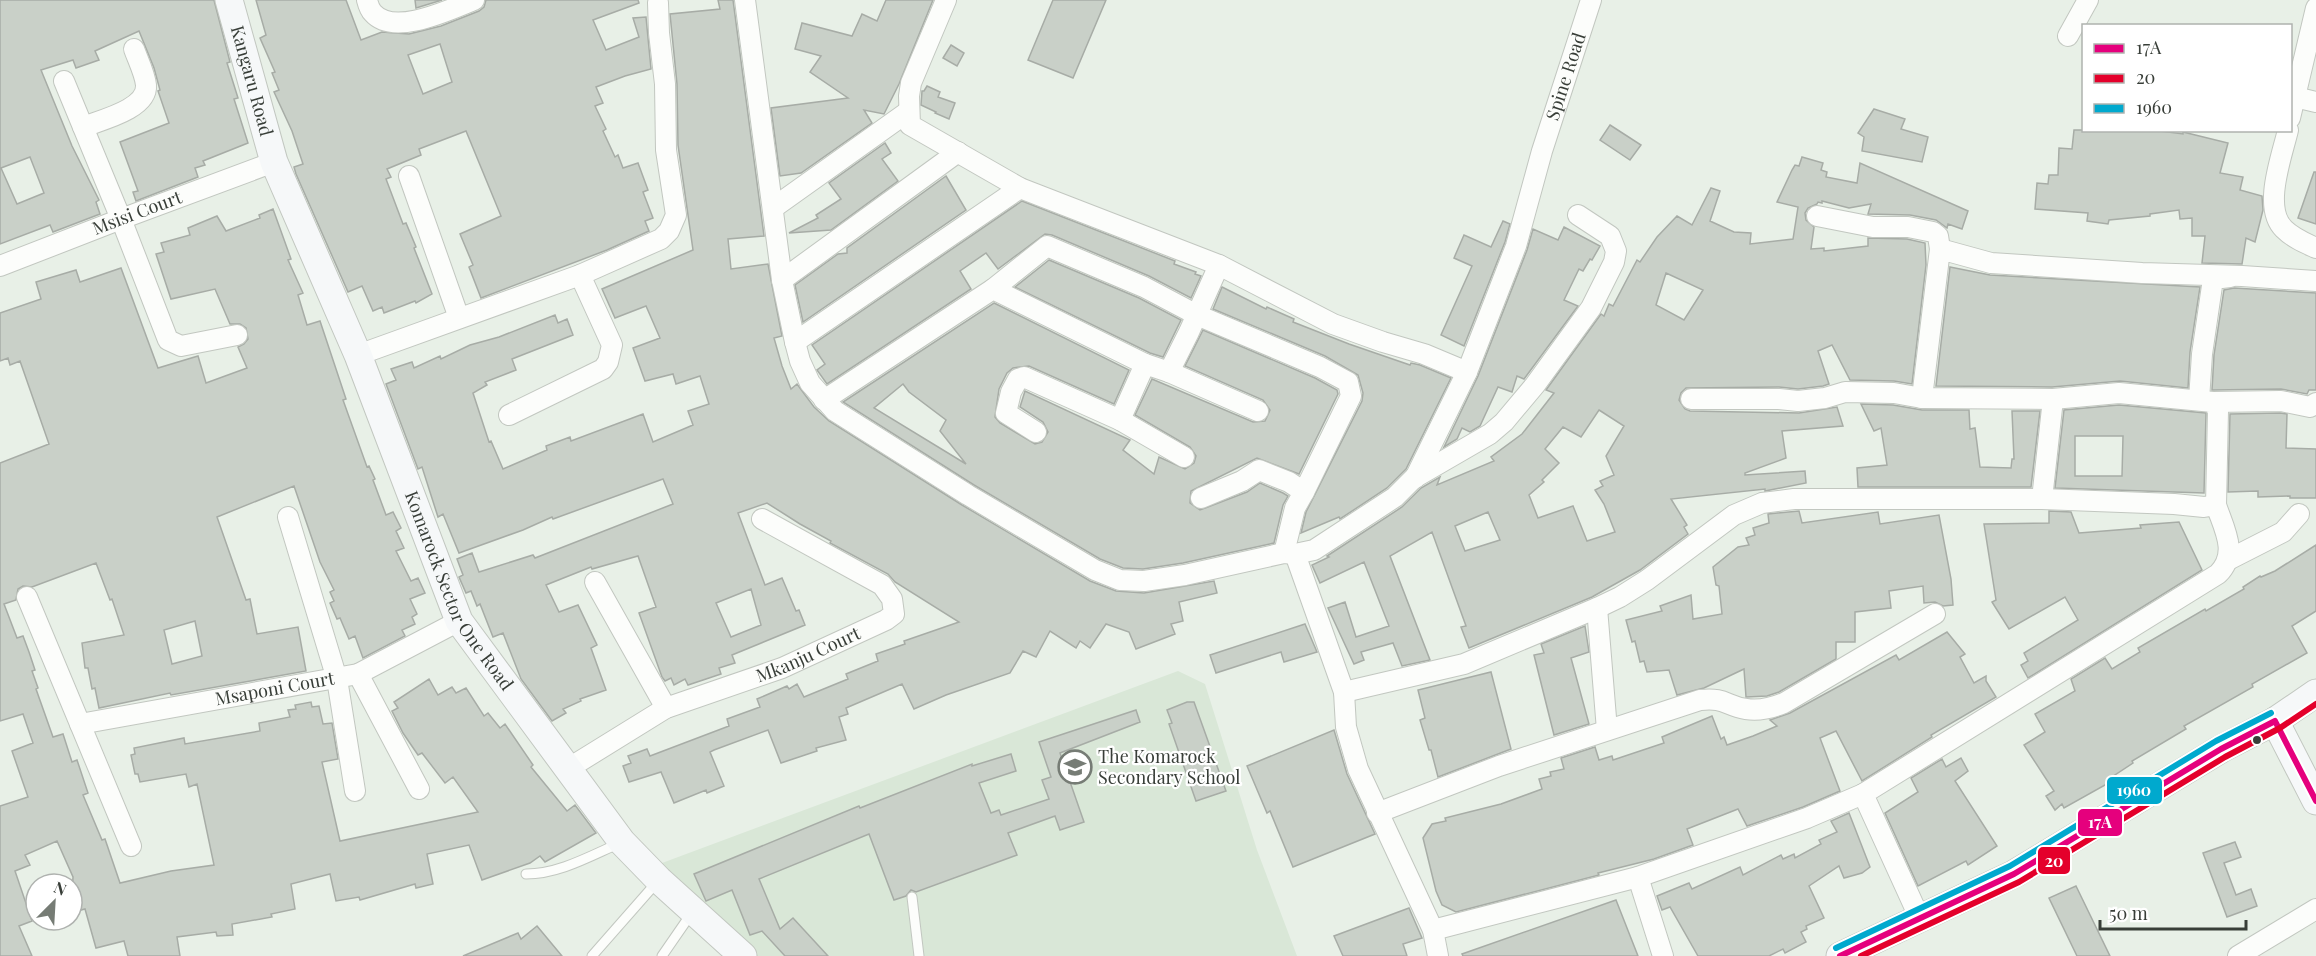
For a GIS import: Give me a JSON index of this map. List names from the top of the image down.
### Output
{
  "streets": {
    "main road": ["Kangaru Road", "Komarock Sector One Road"],
    "street": [
      "Spine Road",
      "Msisi Court",
      "Mkanju Court",
      "Msaponi Court"
    ]
  },
  "crossings": [
    ["Kangaru Road", "Msisi Court"],
    ["Kangaru Road", "Komarock Sector One Road"],
    ["Msisi Court", "Komarock Sector One Road"],
    ["Komarock Sector One Road", "Mkanju Court"],
    ["Komarock Sector One Road", "Msaponi Court"]
  ],
  "places": {
    "school or university": ["The Komarock Secondary School"]
  },
  "lines": ["transit line 20", "transit line 1960", "transit line 17A"],
  "legend": ["17A", "20", "1960"],
  "scale_bar": "50 m",
  "north": "top right"
}
